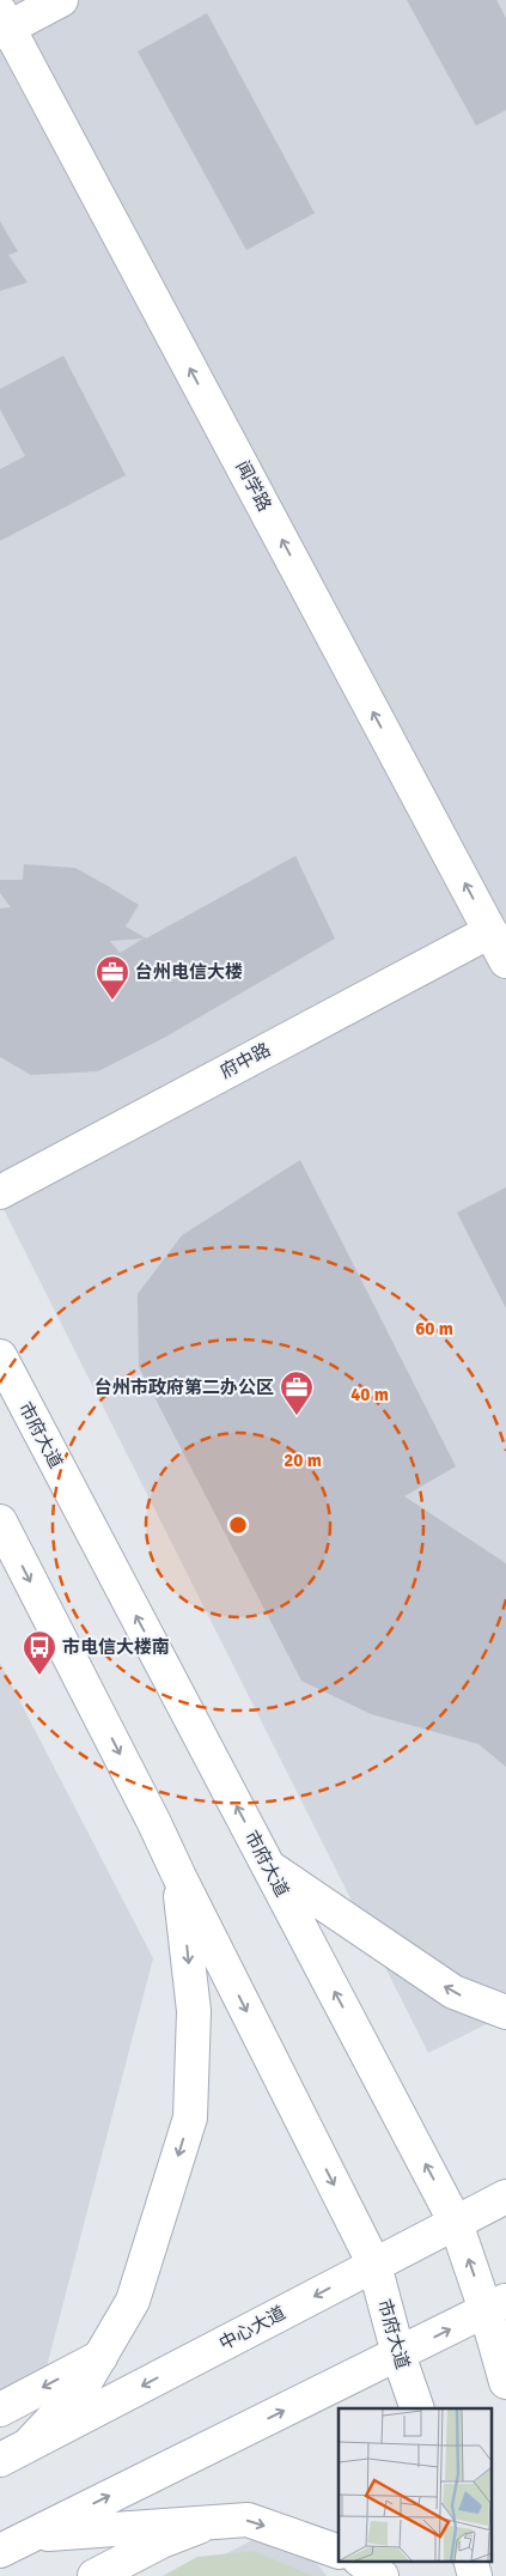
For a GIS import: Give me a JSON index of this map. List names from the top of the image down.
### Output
{
  "streets": {
    "main road": [
      "闻学路",
      "府中路",
      "市府大道",
      "中心大道"
    ]
  },
  "crossings": [
    ["闻学路", "府中路"],
    ["市府大道", "中心大道"]
  ],
  "one_way": ["闻学路"],
  "places": {
    "office": ["台州电信大楼", "台州市政府第二办公区"],
    "bus stop": ["市电信大楼南"]
  },
  "rings": ["60 m", "40 m", "20 m"]
}
